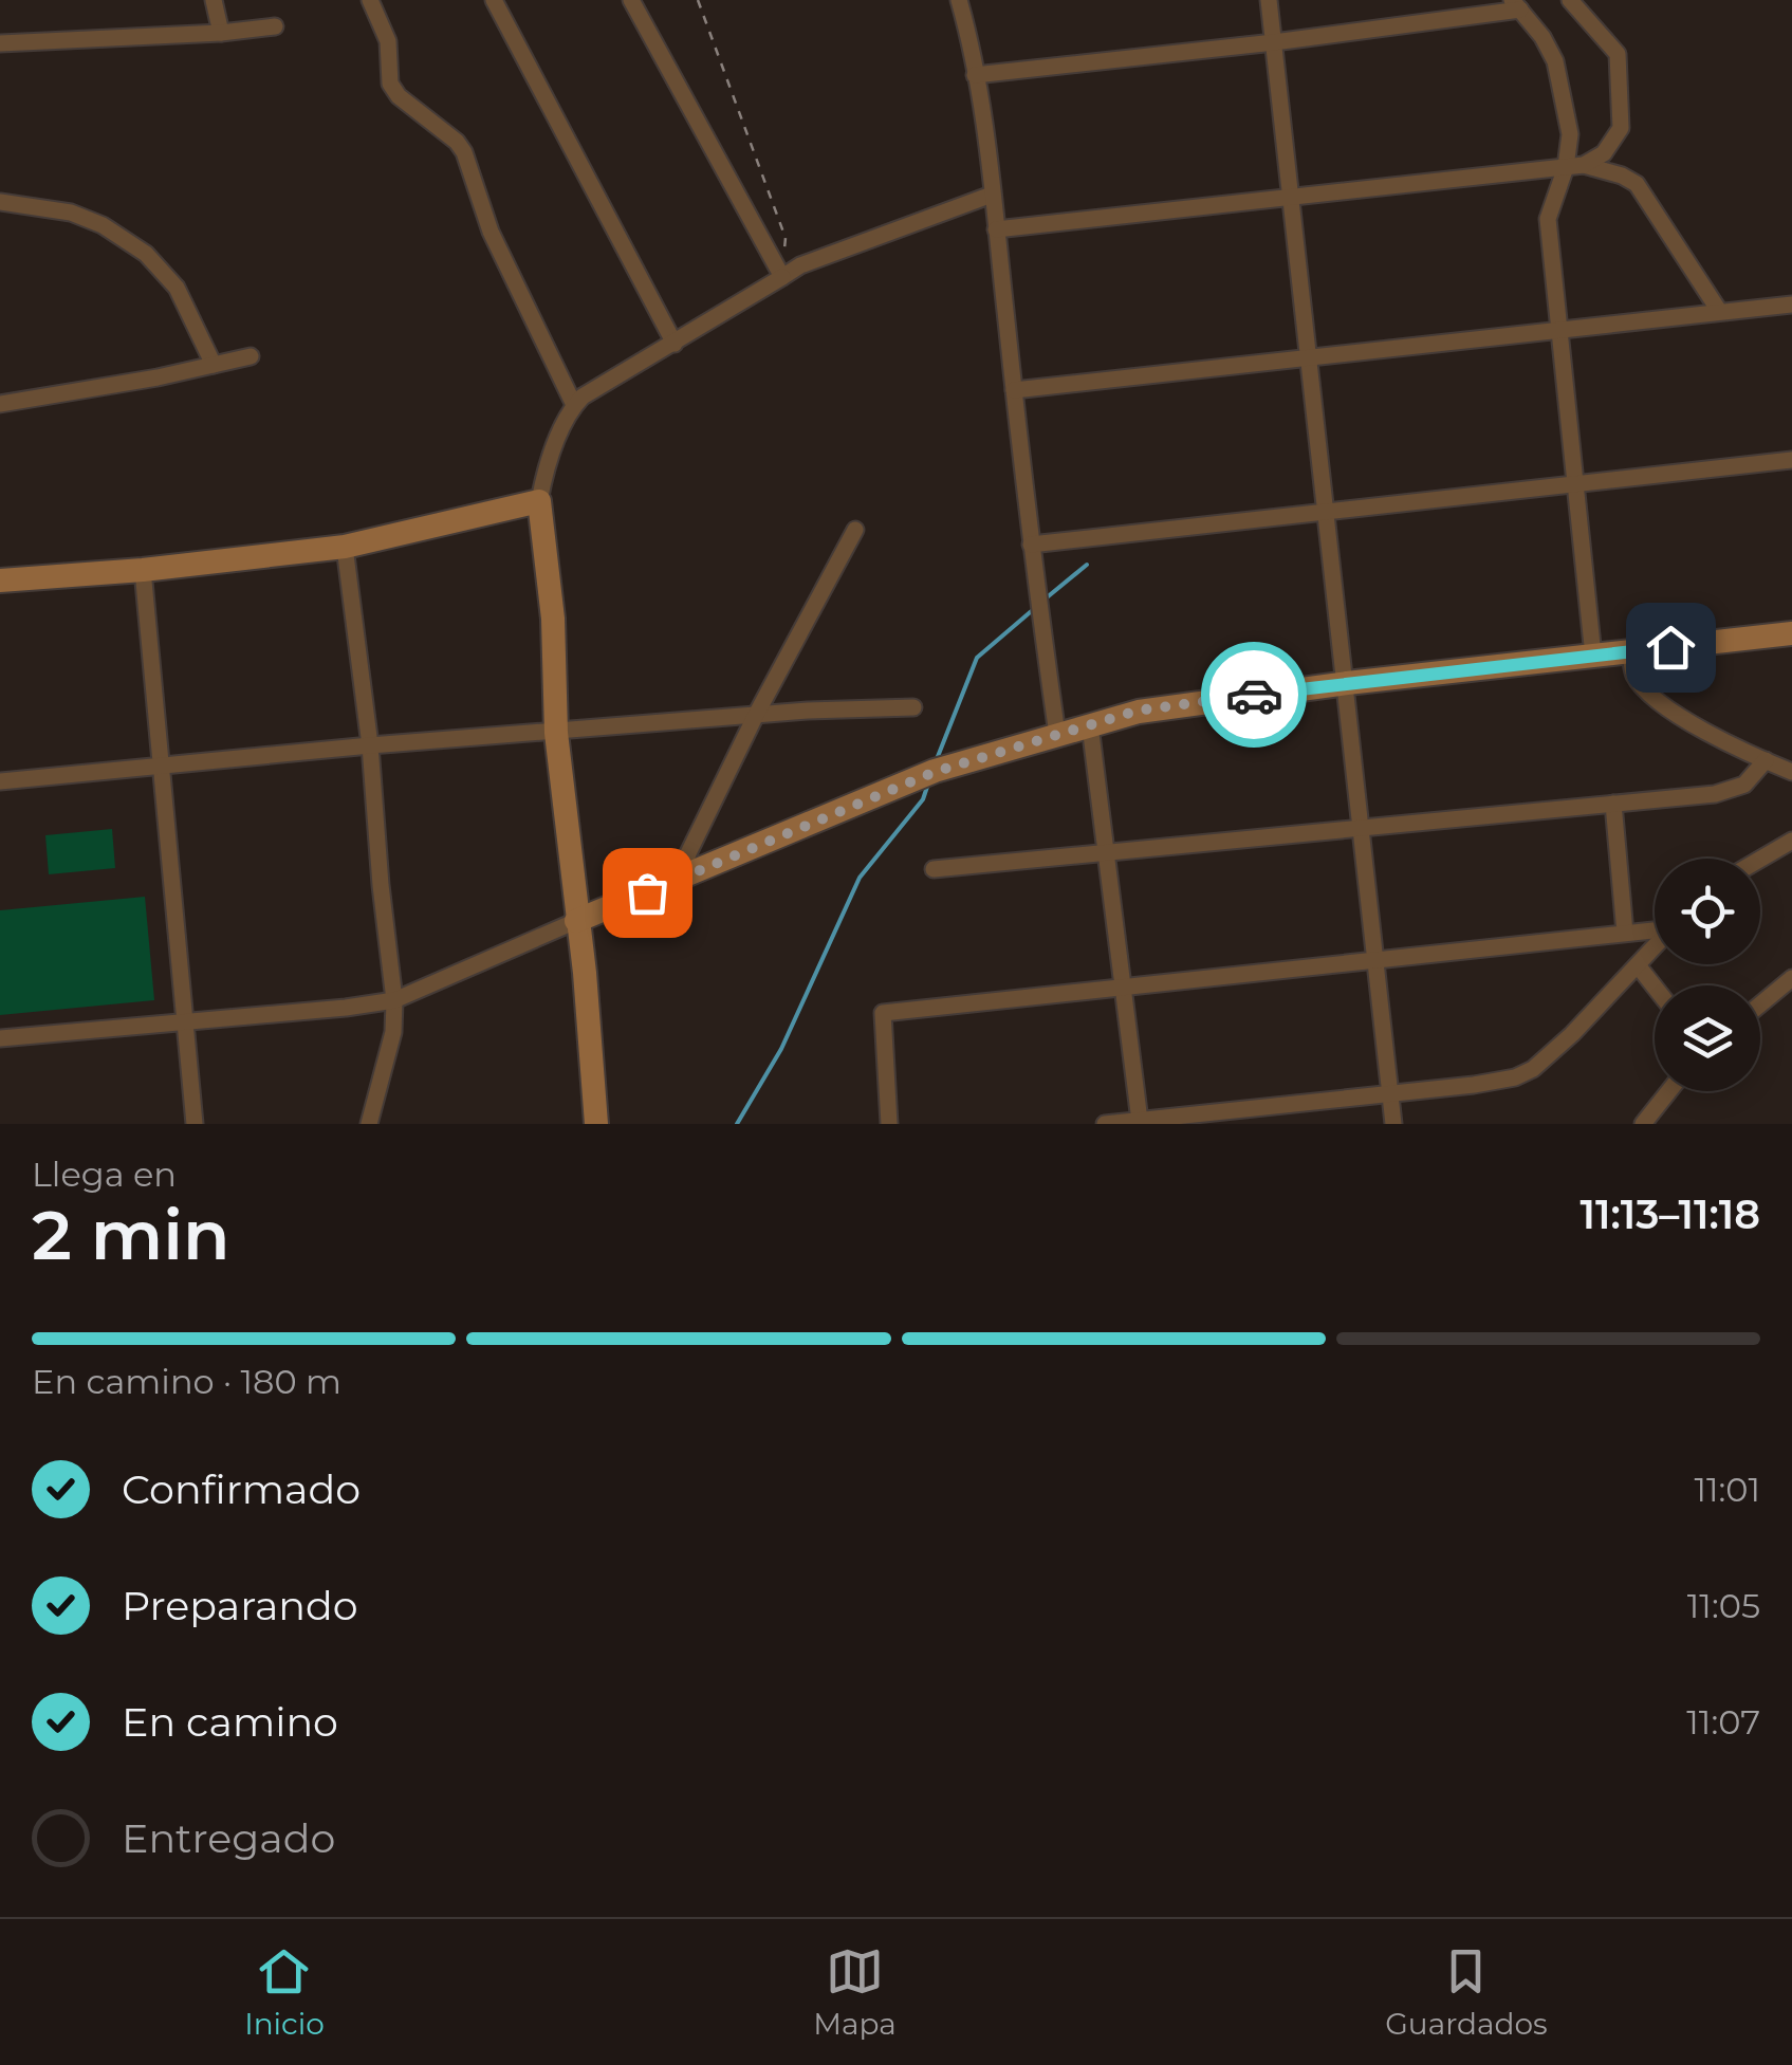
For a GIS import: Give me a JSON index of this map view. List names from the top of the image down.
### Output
{
  "page": {
    "heading": ["2 min", "Llega en", "11:13–11:18"],
    "bar": "En camino · 180 m",
    "list": [
      ["Confirmado", "11:01"],
      ["Preparando", "11:05"],
      ["En camino", "11:07"],
      "Entregado"
    ],
    "tabs": ["Inicio", "Mapa", "Guardados"]
  }
}
